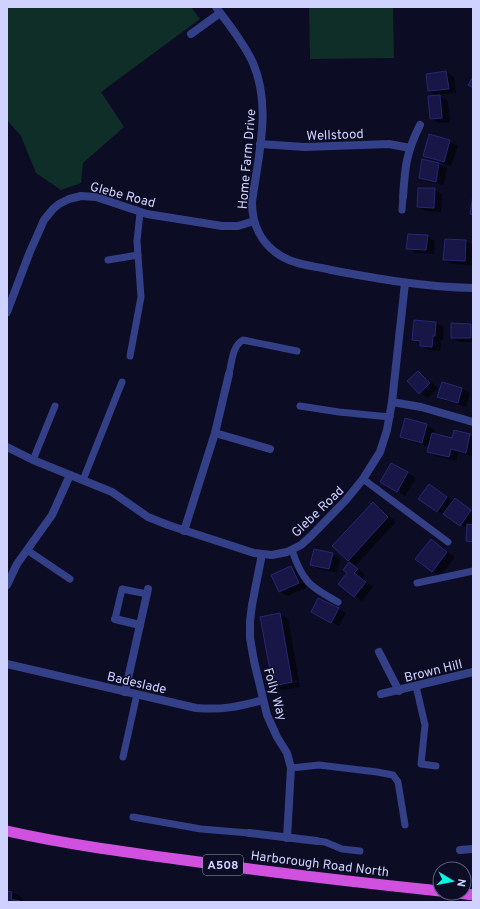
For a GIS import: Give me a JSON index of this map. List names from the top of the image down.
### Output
{
  "streets": {
    "highway": ["Harborough Road North", "A508"],
    "street": [
      "Wellstood",
      "Home Farm Drive",
      "Glebe Road",
      "Brown Hill",
      "Badeslade",
      "Folly Way"
    ]
  },
  "crossings": [
    ["Wellstood", "Home Farm Drive"],
    ["Home Farm Drive", "Glebe Road"],
    ["Glebe Road", "Folly Way"],
    ["Badeslade", "Folly Way"]
  ],
  "north": "right"
}
